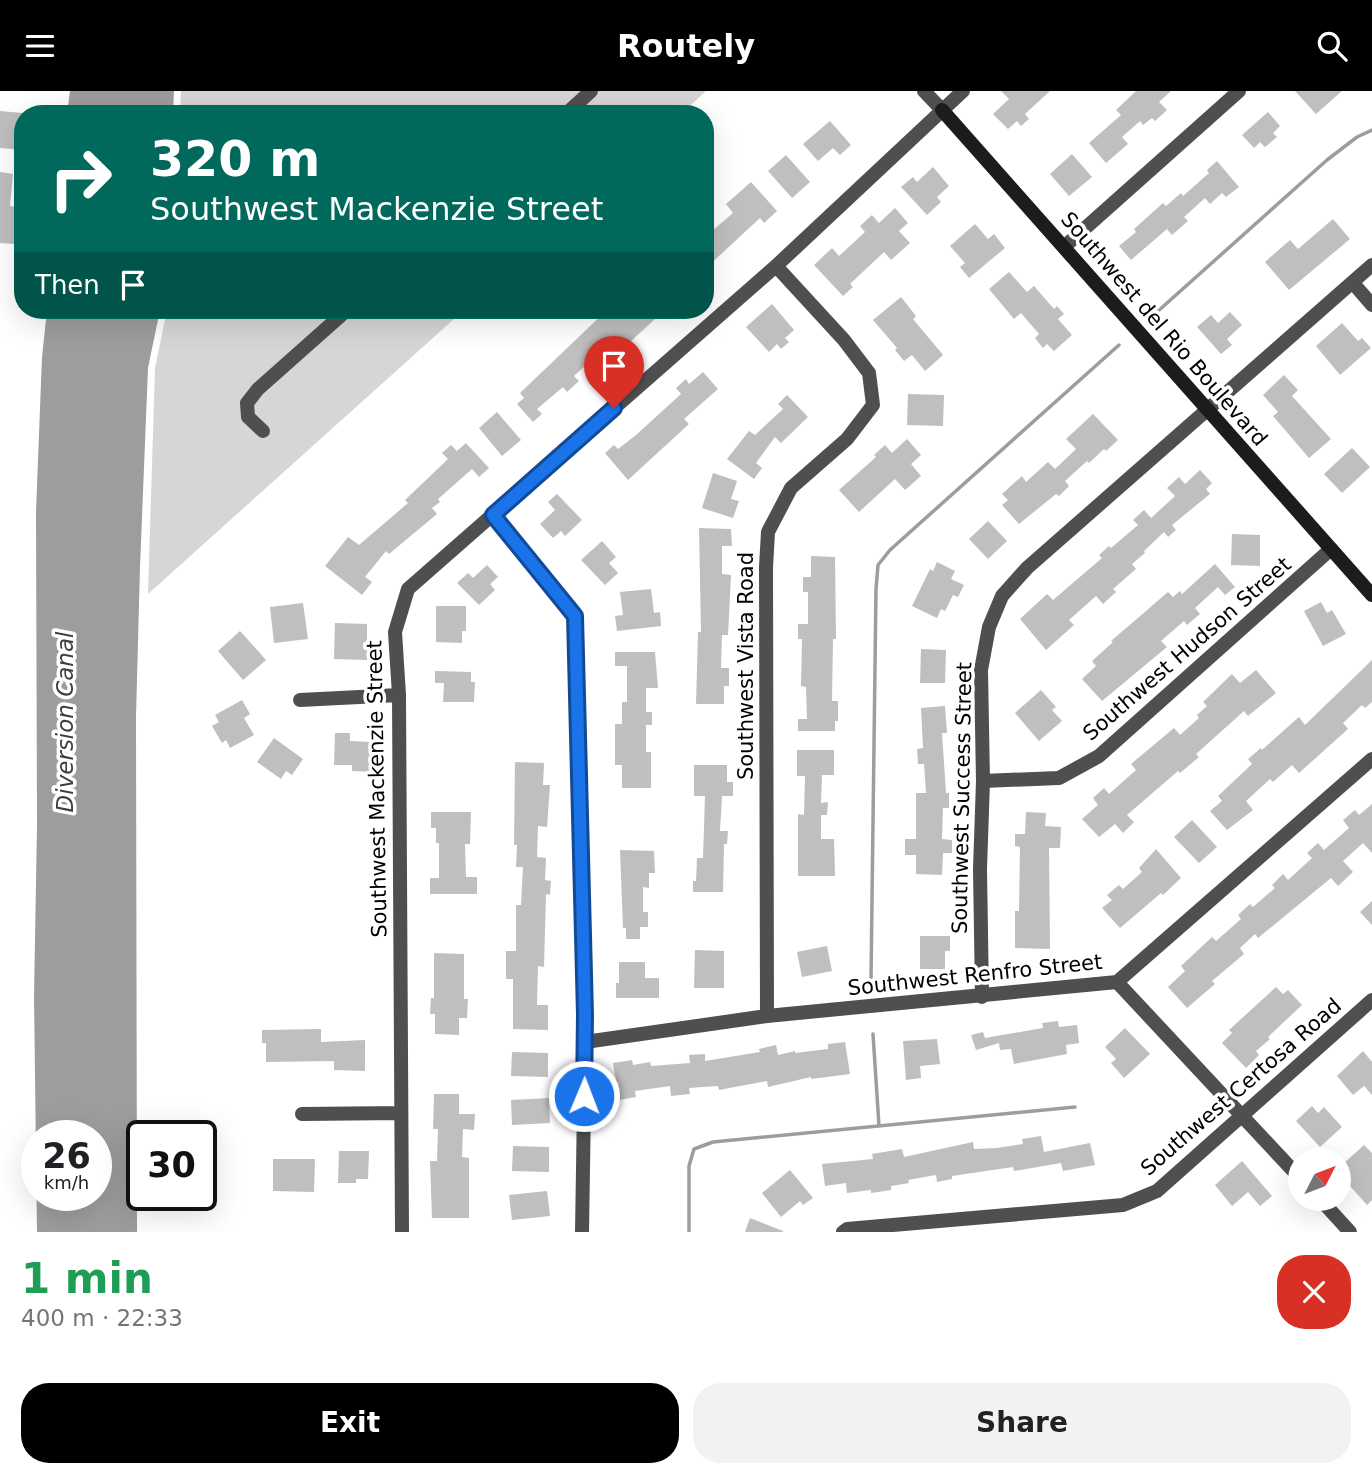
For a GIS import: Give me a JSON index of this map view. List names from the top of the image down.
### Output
{
  "streets": {
    "street": [
      "Southwest del Rio Boulevard",
      "Southwest Hudson Street",
      "Southwest Vista Road",
      "Southwest Mackenzie Street",
      "Southwest Success Street",
      "Southwest Renfro Street",
      "Southwest Certosa Road"
    ]
  },
  "crossings": [
    ["Southwest del Rio Boulevard", "Southwest Hudson Street"],
    ["Southwest del Rio Boulevard", "Southwest Mackenzie Street"],
    ["Southwest del Rio Boulevard", "Southwest Success Street"],
    ["Southwest Hudson Street", "Southwest Success Street"],
    ["Southwest Vista Road", "Southwest Mackenzie Street"],
    ["Southwest Vista Road", "Southwest Renfro Street"],
    ["Southwest Success Street", "Southwest Renfro Street"]
  ],
  "water": ["Diversion Canal"],
  "north": "top right",
  "page": {
    "header": "Routely",
    "turn": ["320 m", "Southwest Mackenzie Street"],
    "then": "Then",
    "speed": "26 km/h",
    "limit": "30",
    "heading": ["1 min", "400 m · 22:33"],
    "buttons": ["Exit", "Share"]
  }
}
